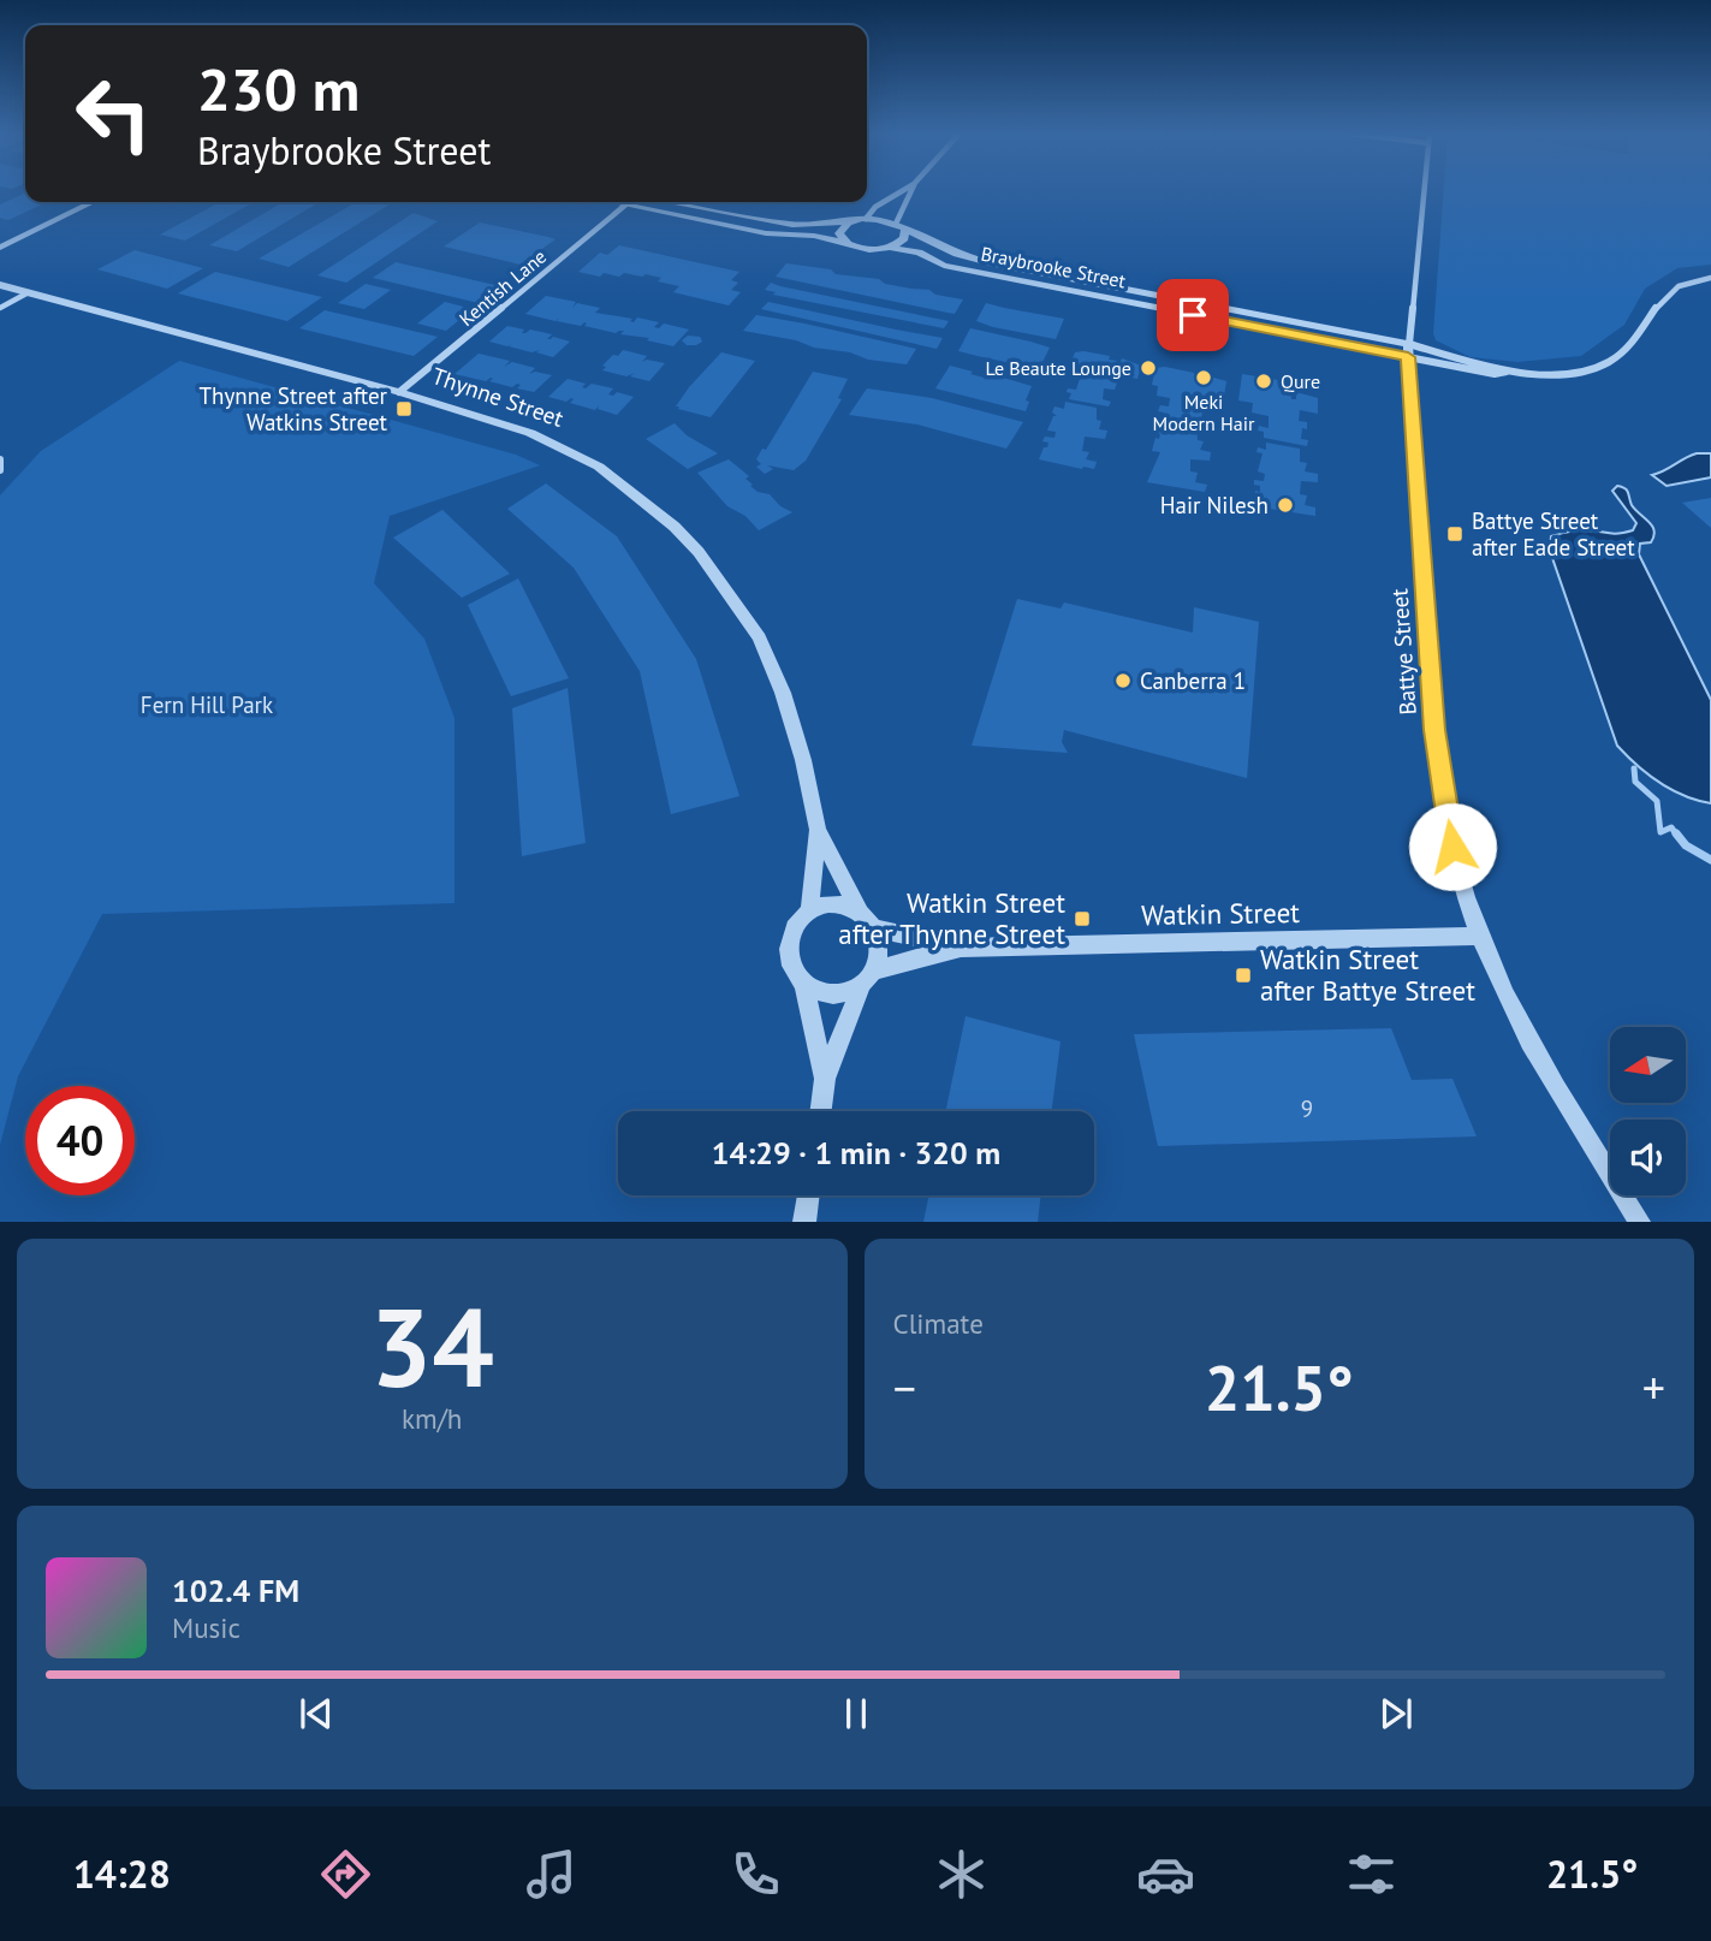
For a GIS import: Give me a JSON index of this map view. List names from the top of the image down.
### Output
{
  "streets": {
    "street": [
      "Braybrooke Street",
      "Kentish Lane",
      "Thynne Street",
      "Battye Street",
      "Watkin Street"
    ]
  },
  "crossings": [
    ["Braybrooke Street", "Battye Street"],
    ["Kentish Lane", "Thynne Street"],
    ["Thynne Street", "Watkin Street"],
    ["Battye Street", "Watkin Street"]
  ],
  "parks": ["Fern Hill Park"],
  "places": {
    "other": [
      "Le Beaute Lounge",
      "Meki Modern Hair",
      "Qure",
      "Hair Nilesh",
      "Canberra 1"
    ],
    "transit": [
      "Thynne Street after Watkins Street",
      "Battye Street after Eade Street",
      "Watkin Street after Thynne Street",
      "Watkin Street after Battye Street"
    ]
  },
  "house_numbers": ["9"],
  "north": "left",
  "page": {
    "turn": ["230 m", "Braybrooke Street"],
    "limit": "40",
    "trip": "14:29 · 1 min · 320 m",
    "tile": [
      ["34", "km/h"],
      "Climate"
    ],
    "heat": ["−", "21.5°", "+"],
    "song": ["102.4 FM", "Music"],
    "tabs": ["14:28", "21.5°"]
  }
}
